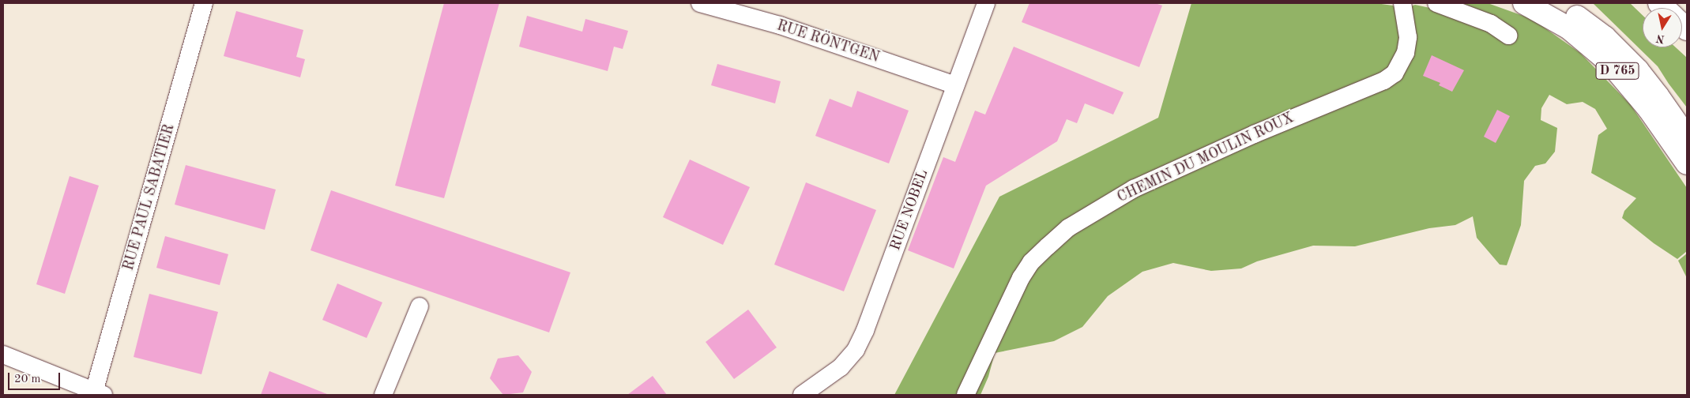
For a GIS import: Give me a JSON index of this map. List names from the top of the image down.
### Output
{
  "streets": {
    "main road": ["D 765"],
    "street": [
      "RUE RÖNTGEN",
      "CHEMIN DU MOULIN ROUX",
      "RUE PAUL SABATIER",
      "RUE NOBEL"
    ]
  },
  "crossings": [
    ["RUE RÖNTGEN", "RUE NOBEL"]
  ],
  "scale_bar": "20 m",
  "north": "bottom"
}
